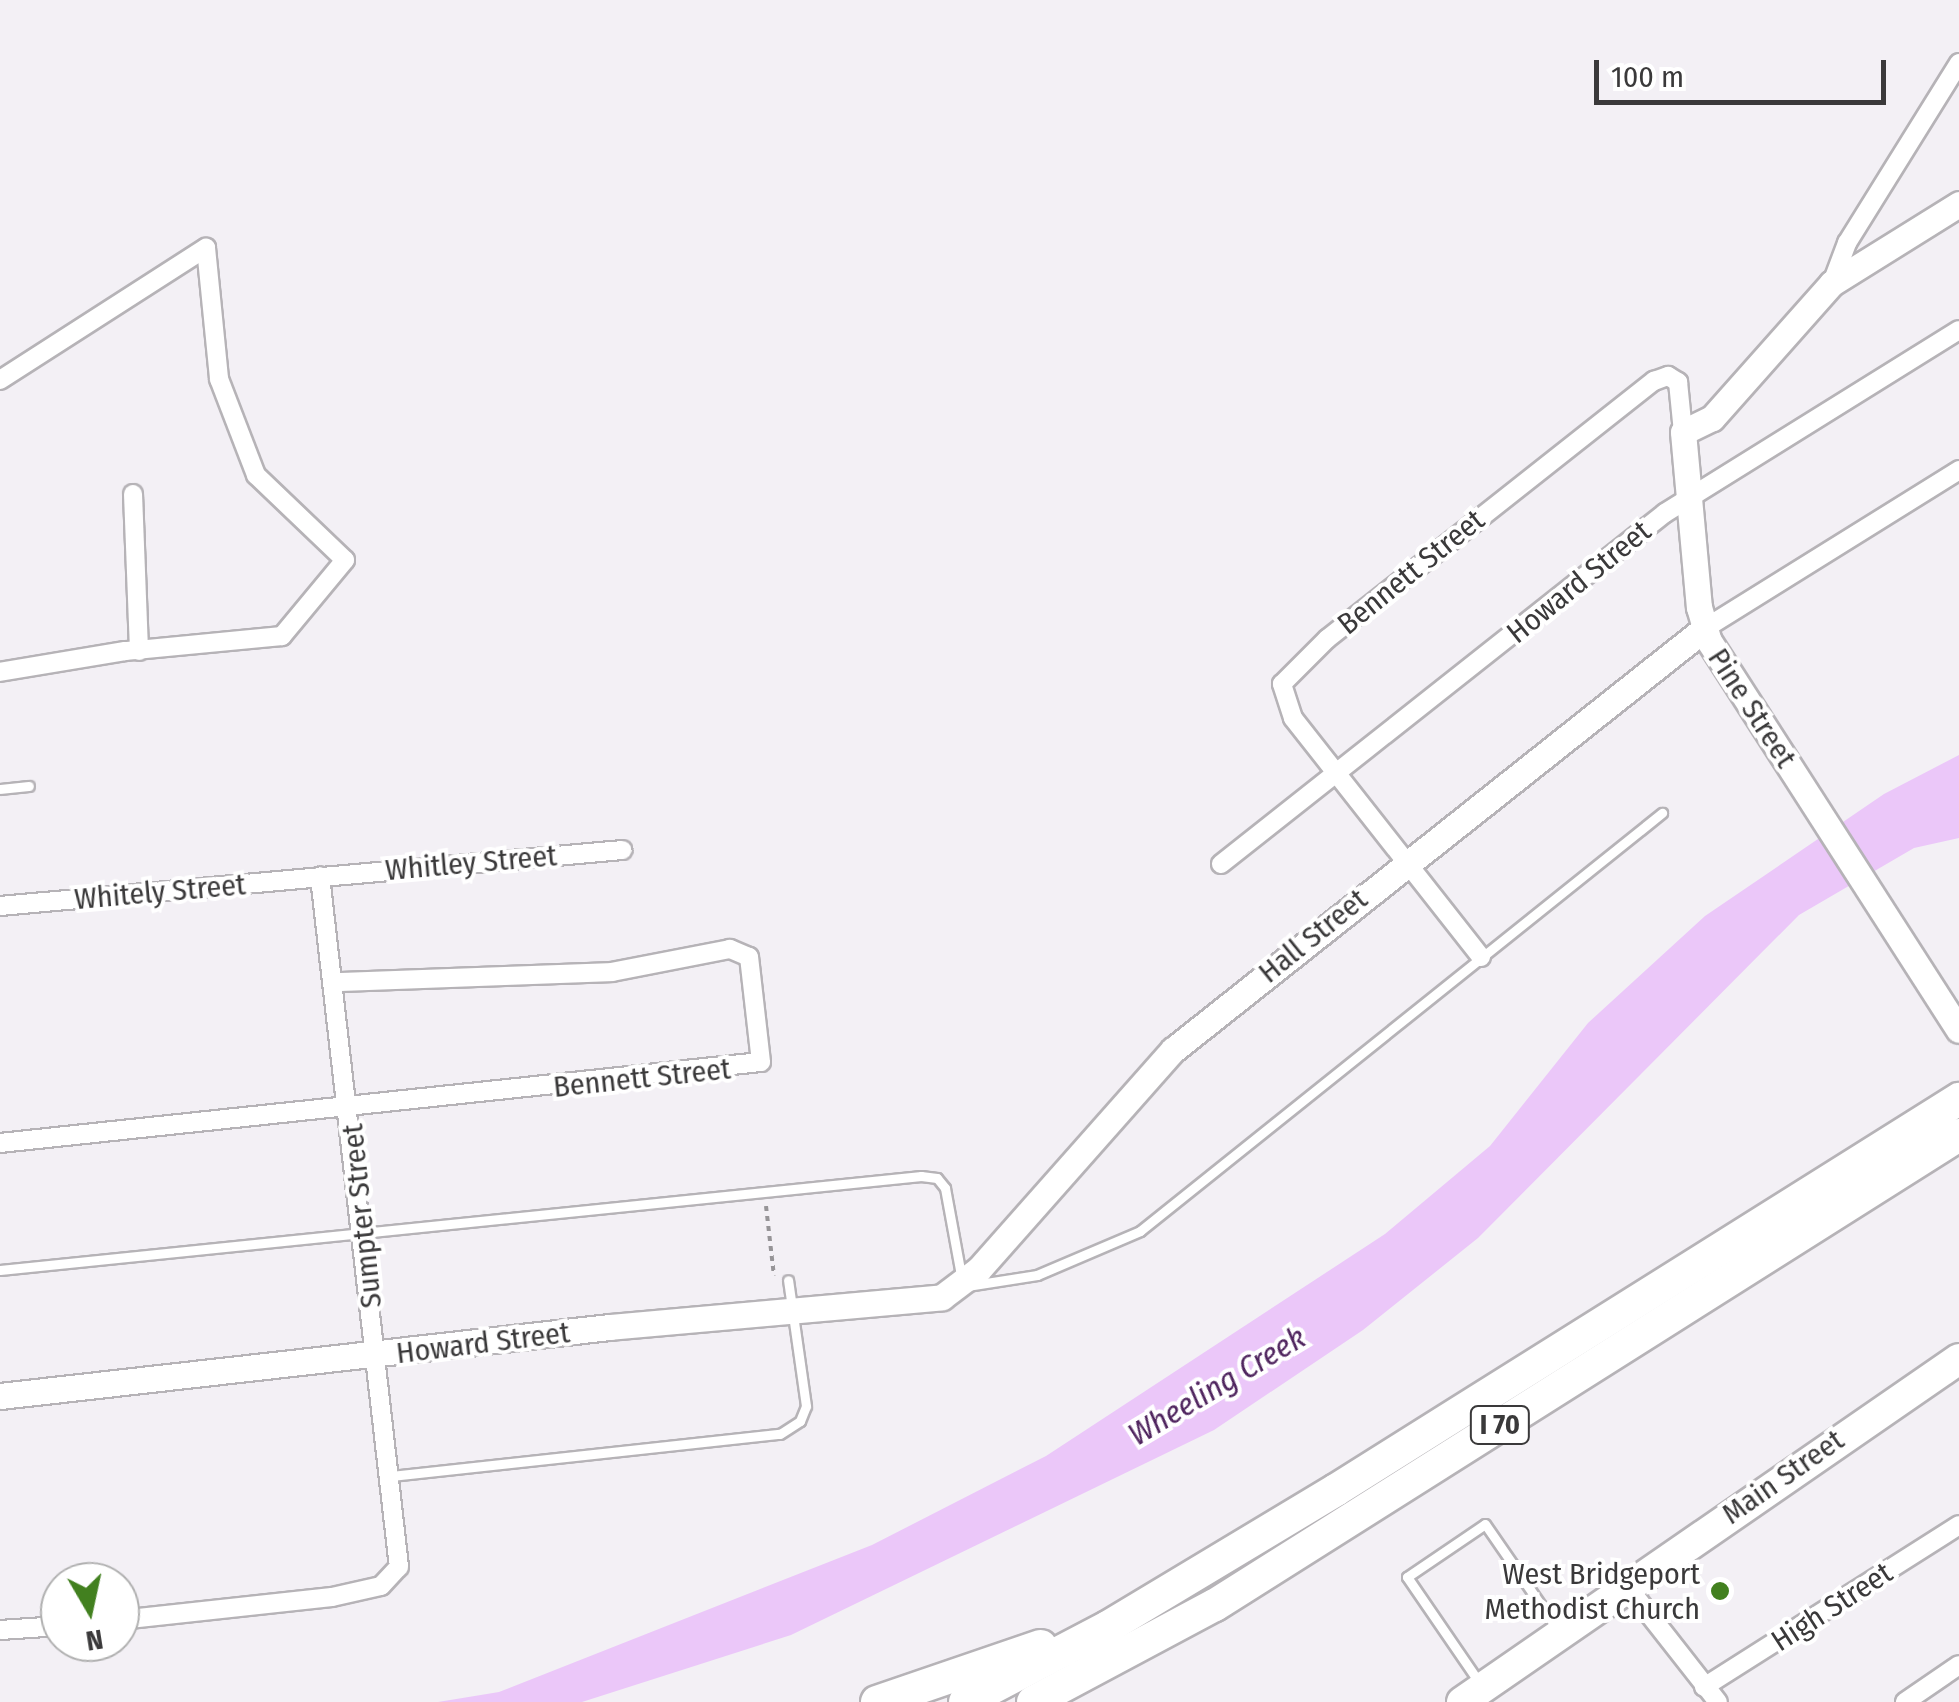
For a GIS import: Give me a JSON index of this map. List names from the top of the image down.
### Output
{
  "streets": {
    "highway": ["I 70"],
    "main road": ["Main Street"],
    "street": [
      "Bennett Street",
      "Howard Street",
      "Pine Street",
      "Whitley Street",
      "Whitely Street",
      "Hall Street",
      "Sumpter Street",
      "High Street"
    ]
  },
  "crossings": [
    ["Bennett Street", "Howard Street"],
    ["Bennett Street", "Pine Street"],
    ["Bennett Street", "Hall Street"],
    ["Bennett Street", "Sumpter Street"],
    ["Howard Street", "Pine Street"],
    ["Howard Street", "Hall Street"],
    ["Howard Street", "Sumpter Street"],
    ["Pine Street", "Hall Street"],
    ["Whitley Street", "Whitely Street"],
    ["Whitley Street", "Sumpter Street"],
    ["Whitely Street", "Sumpter Street"]
  ],
  "water": ["Wheeling Creek"],
  "places": ["West Bridgeport Methodist Church"],
  "scale_bar": "100 m",
  "north": "bottom"
}
